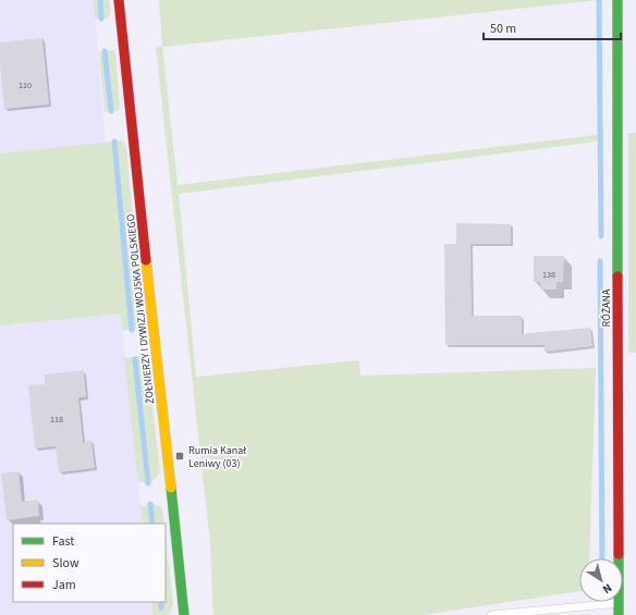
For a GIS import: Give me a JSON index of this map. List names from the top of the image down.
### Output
{
  "streets": {
    "street": ["RÓŻANA", "ŻOŁNIERZY I DYWIZJI WOJSKA POLSKIEGO"]
  },
  "places": {
    "transit": ["Rumia Kanał Leniwy (03)"]
  },
  "house_numbers": ["110", "138", "118"],
  "legend": ["Fast", "Slow", "Jam"],
  "scale_bar": "50 m",
  "north": "bottom right"
}
